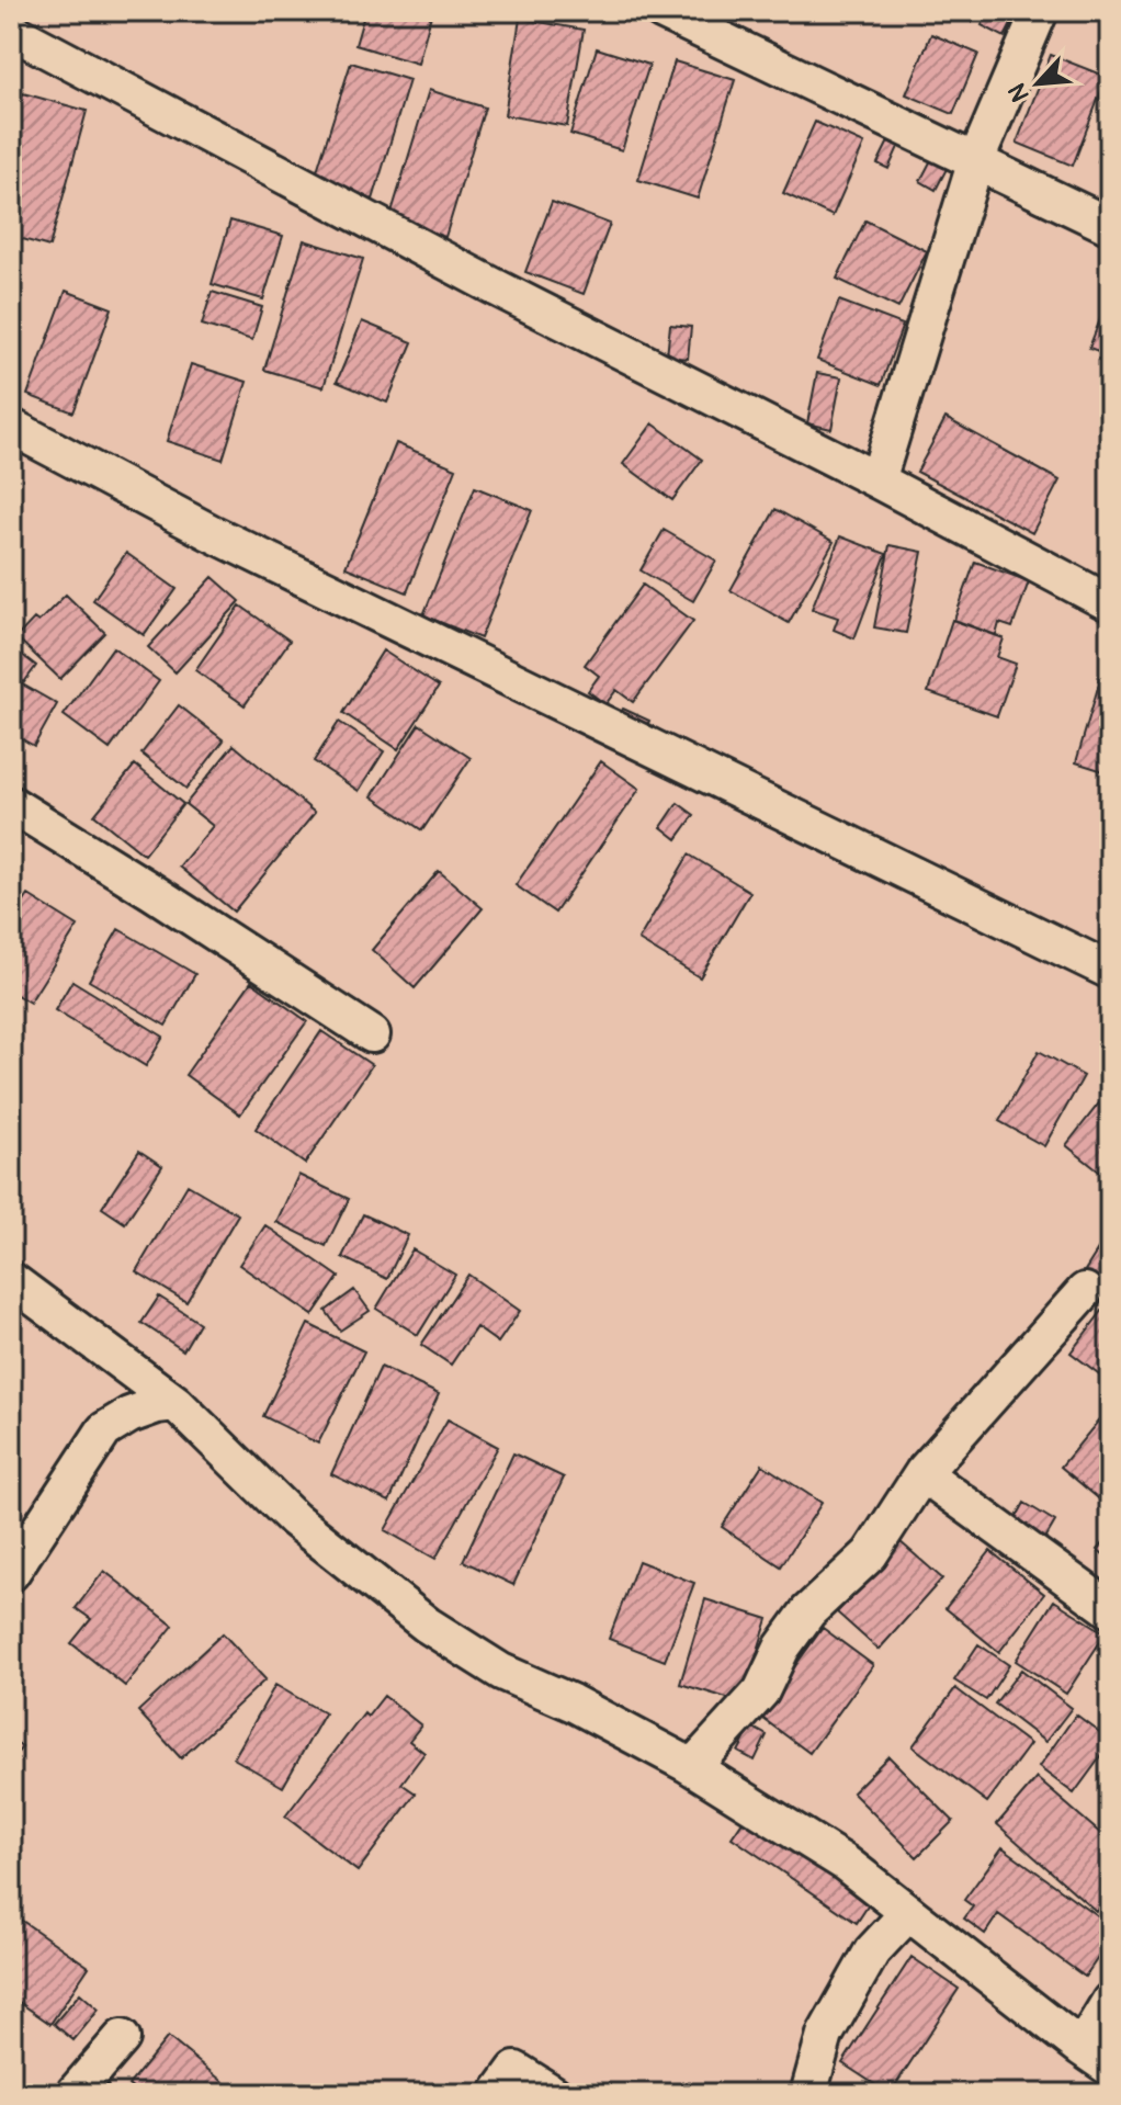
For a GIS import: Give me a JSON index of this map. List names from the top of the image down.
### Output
{
  "north": "bottom left"
}
